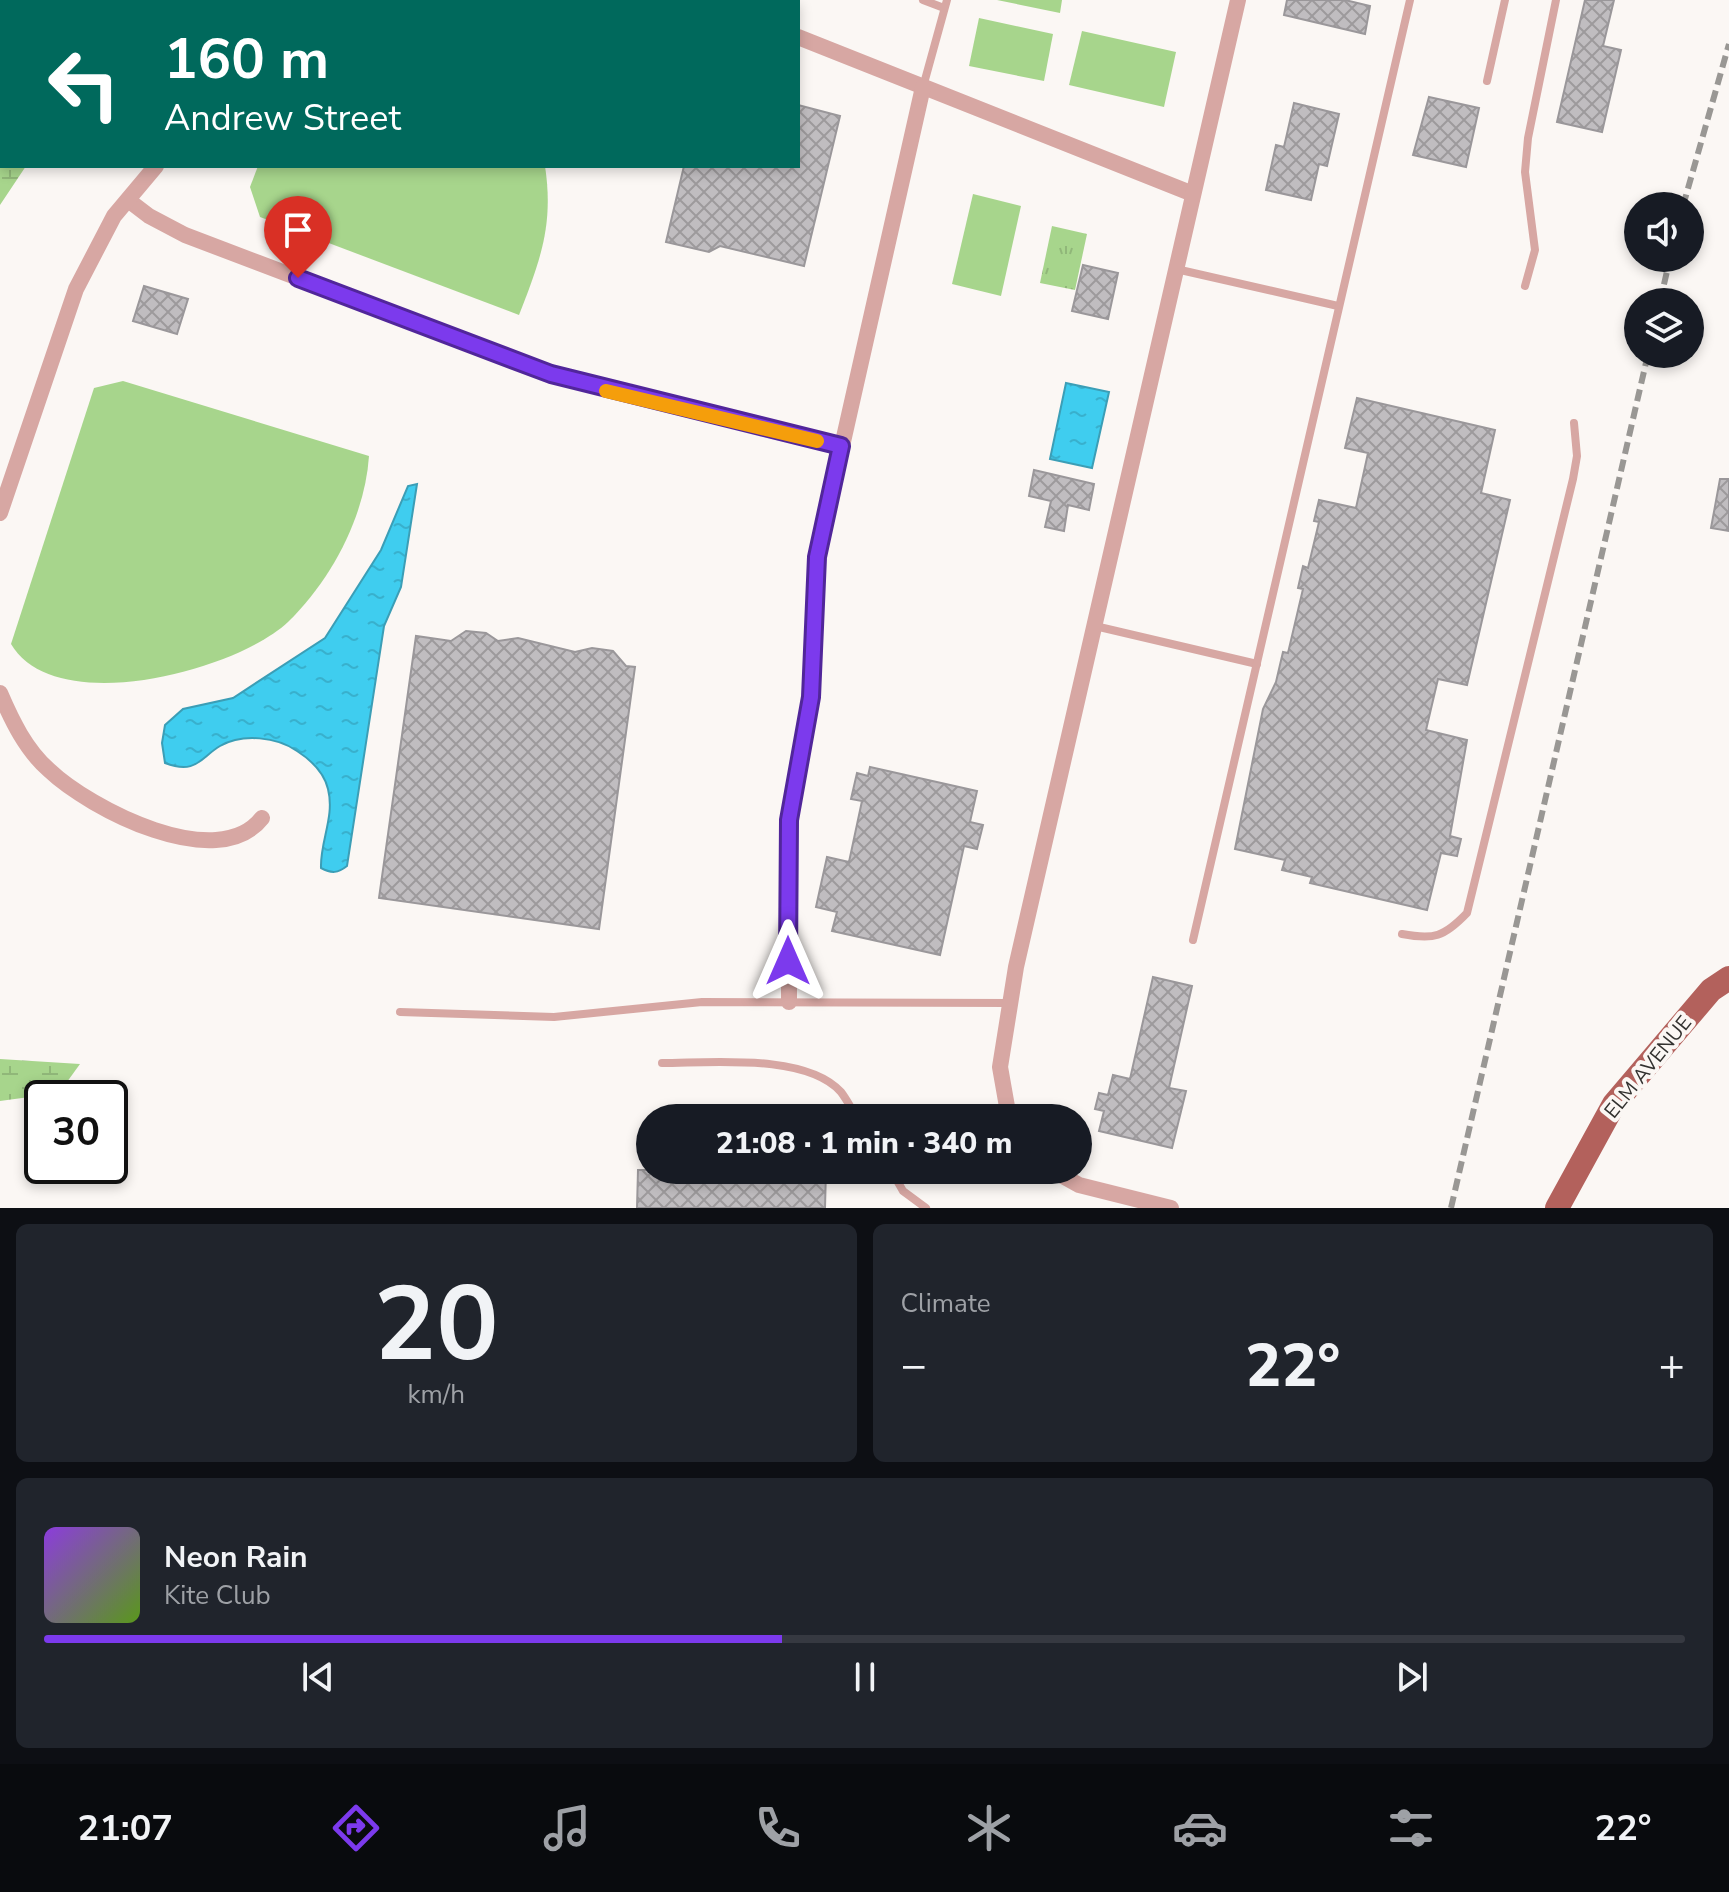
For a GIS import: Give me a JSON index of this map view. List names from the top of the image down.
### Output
{
  "streets": {
    "main road": ["ELM AVENUE"]
  },
  "page": {
    "turn": ["160 m", "Andrew Street"],
    "limit": "30",
    "trip": "21:08 · 1 min · 340 m",
    "tile": [
      ["20", "km/h"],
      "Climate"
    ],
    "heat": ["−", "22°", "+"],
    "song": ["Neon Rain", "Kite Club"],
    "tabs": ["21:07", "22°"]
  }
}
